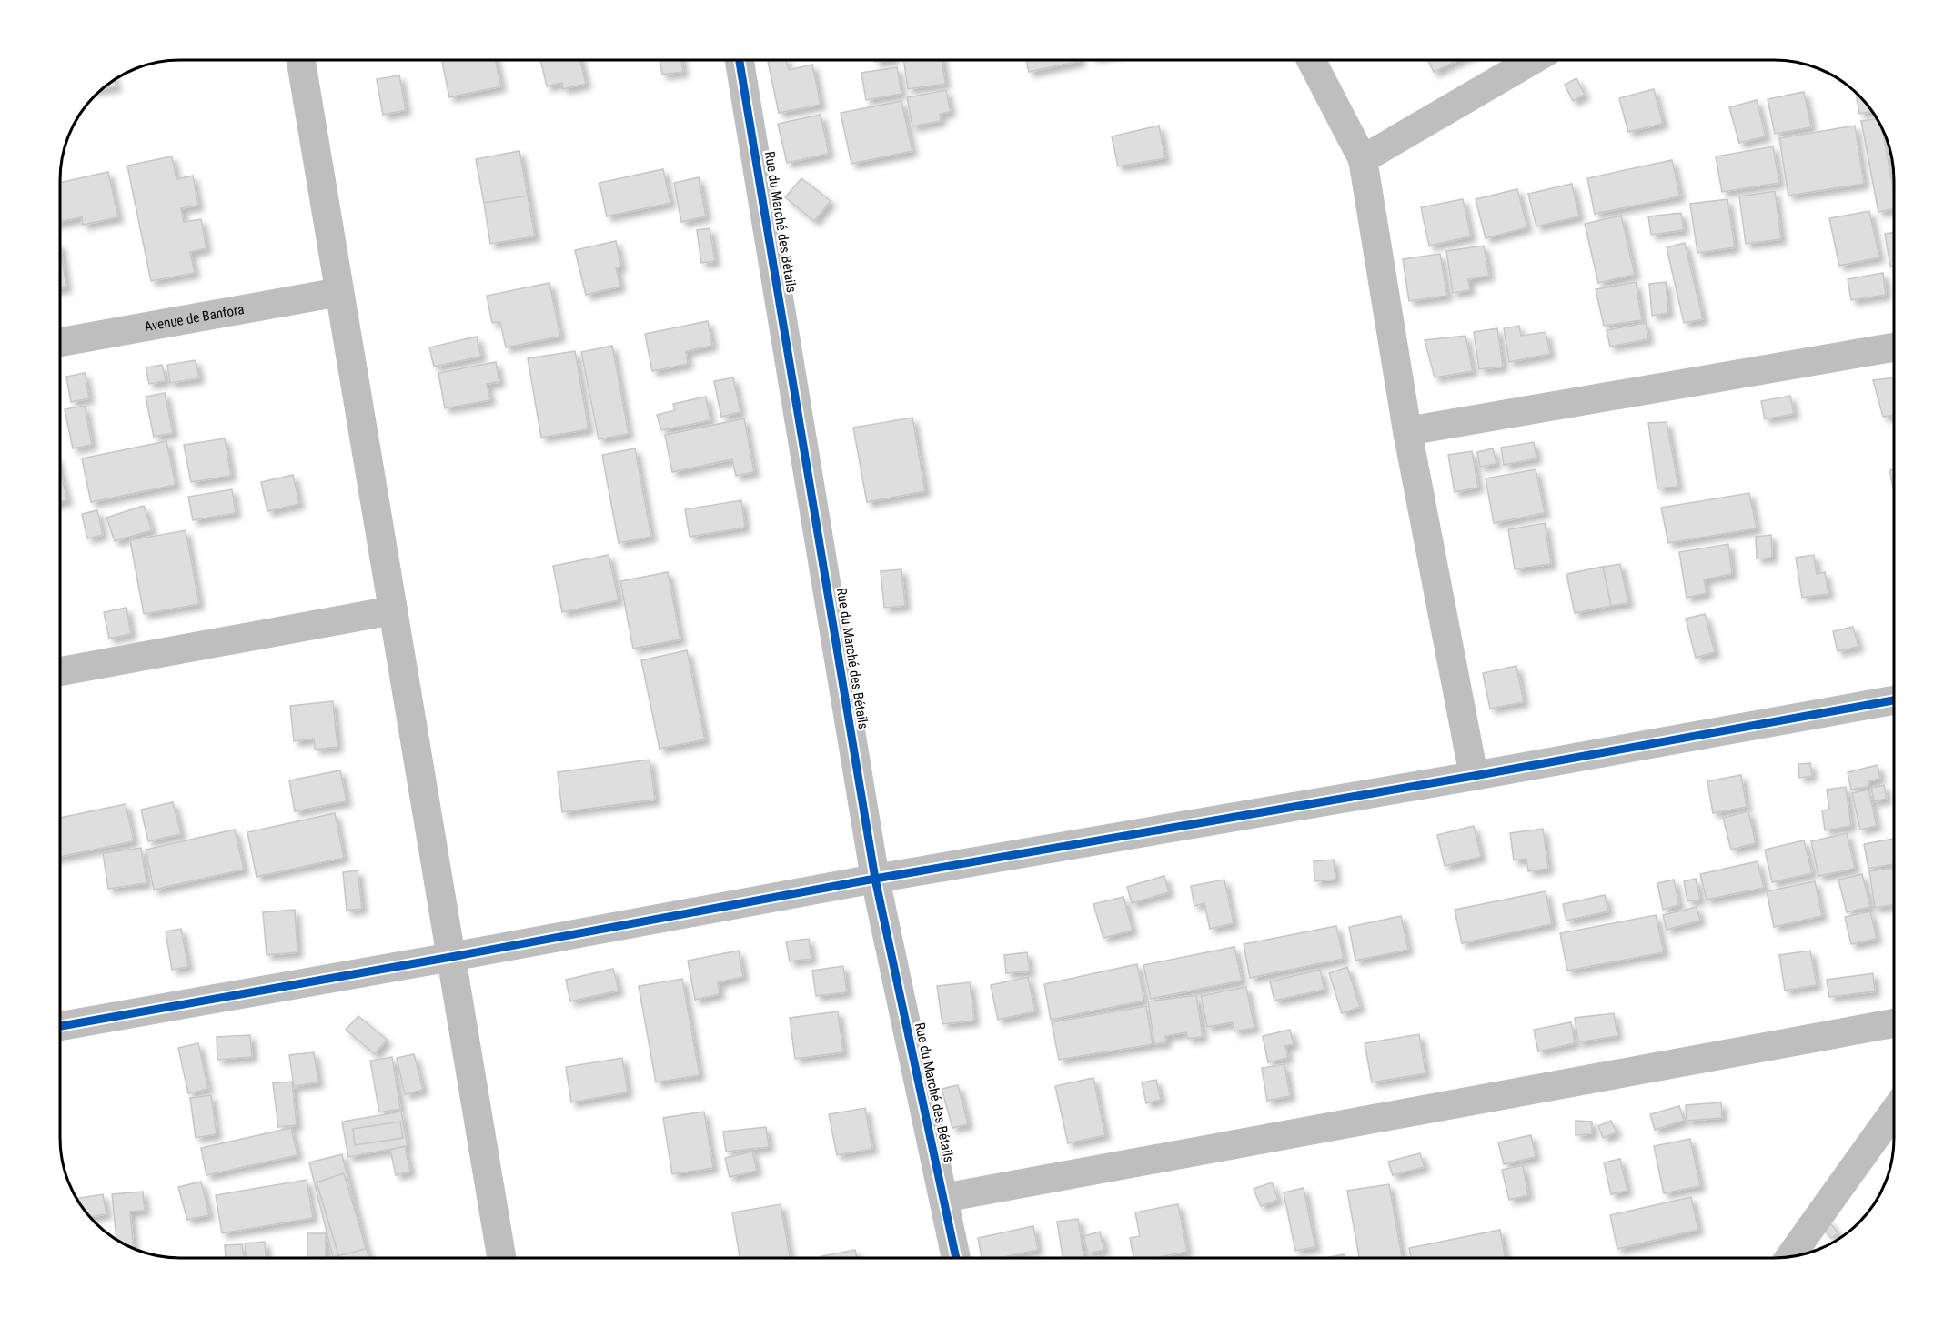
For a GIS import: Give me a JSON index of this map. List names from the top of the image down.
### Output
{
  "streets": {
    "street": ["Rue du Marché des Bétails", "Avenue de Banfora"]
  }
}
